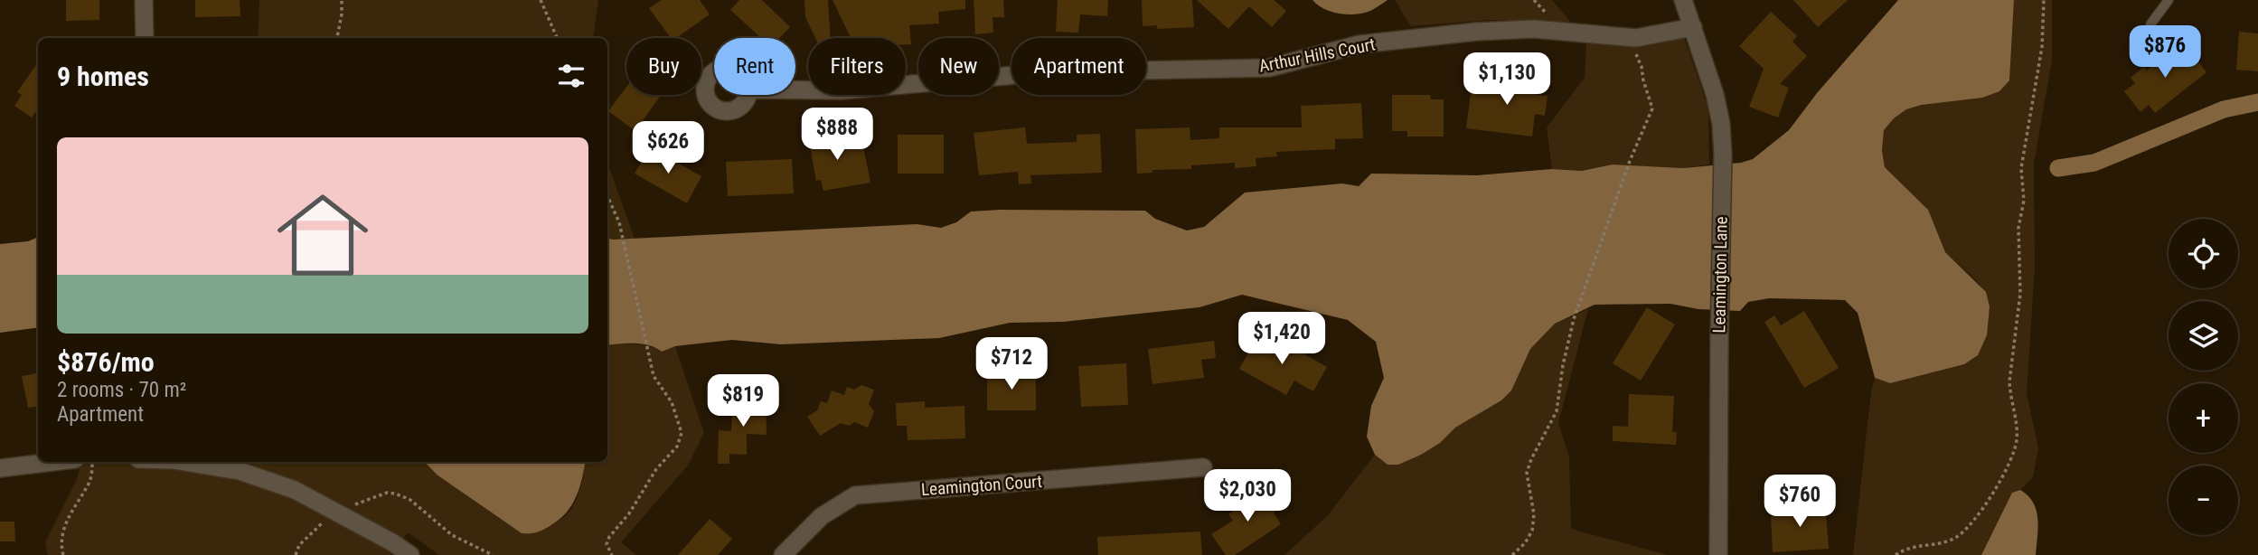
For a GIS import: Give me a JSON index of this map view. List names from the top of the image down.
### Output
{
  "streets": {
    "street": ["Arthur Hills Court", "Leamington Lane", "Leamington Court"]
  },
  "crossings": [
    ["Arthur Hills Court", "Leamington Lane"]
  ],
  "page": {
    "price": [
      "$876",
      "$1,130",
      "$888",
      "$626",
      "$1,420",
      "$712",
      "$819",
      "$2,030",
      "$760"
    ],
    "chip": [
      "Buy",
      "Rent",
      "Filters",
      "New",
      "Apartment"
    ],
    "heading": "9 homes",
    "list": [
      {
        "name": "$876/mo",
        "note": "2 rooms · 70 m² · Apartment"
      }
    ],
    "map_buttons": ["+", "−"]
  }
}
